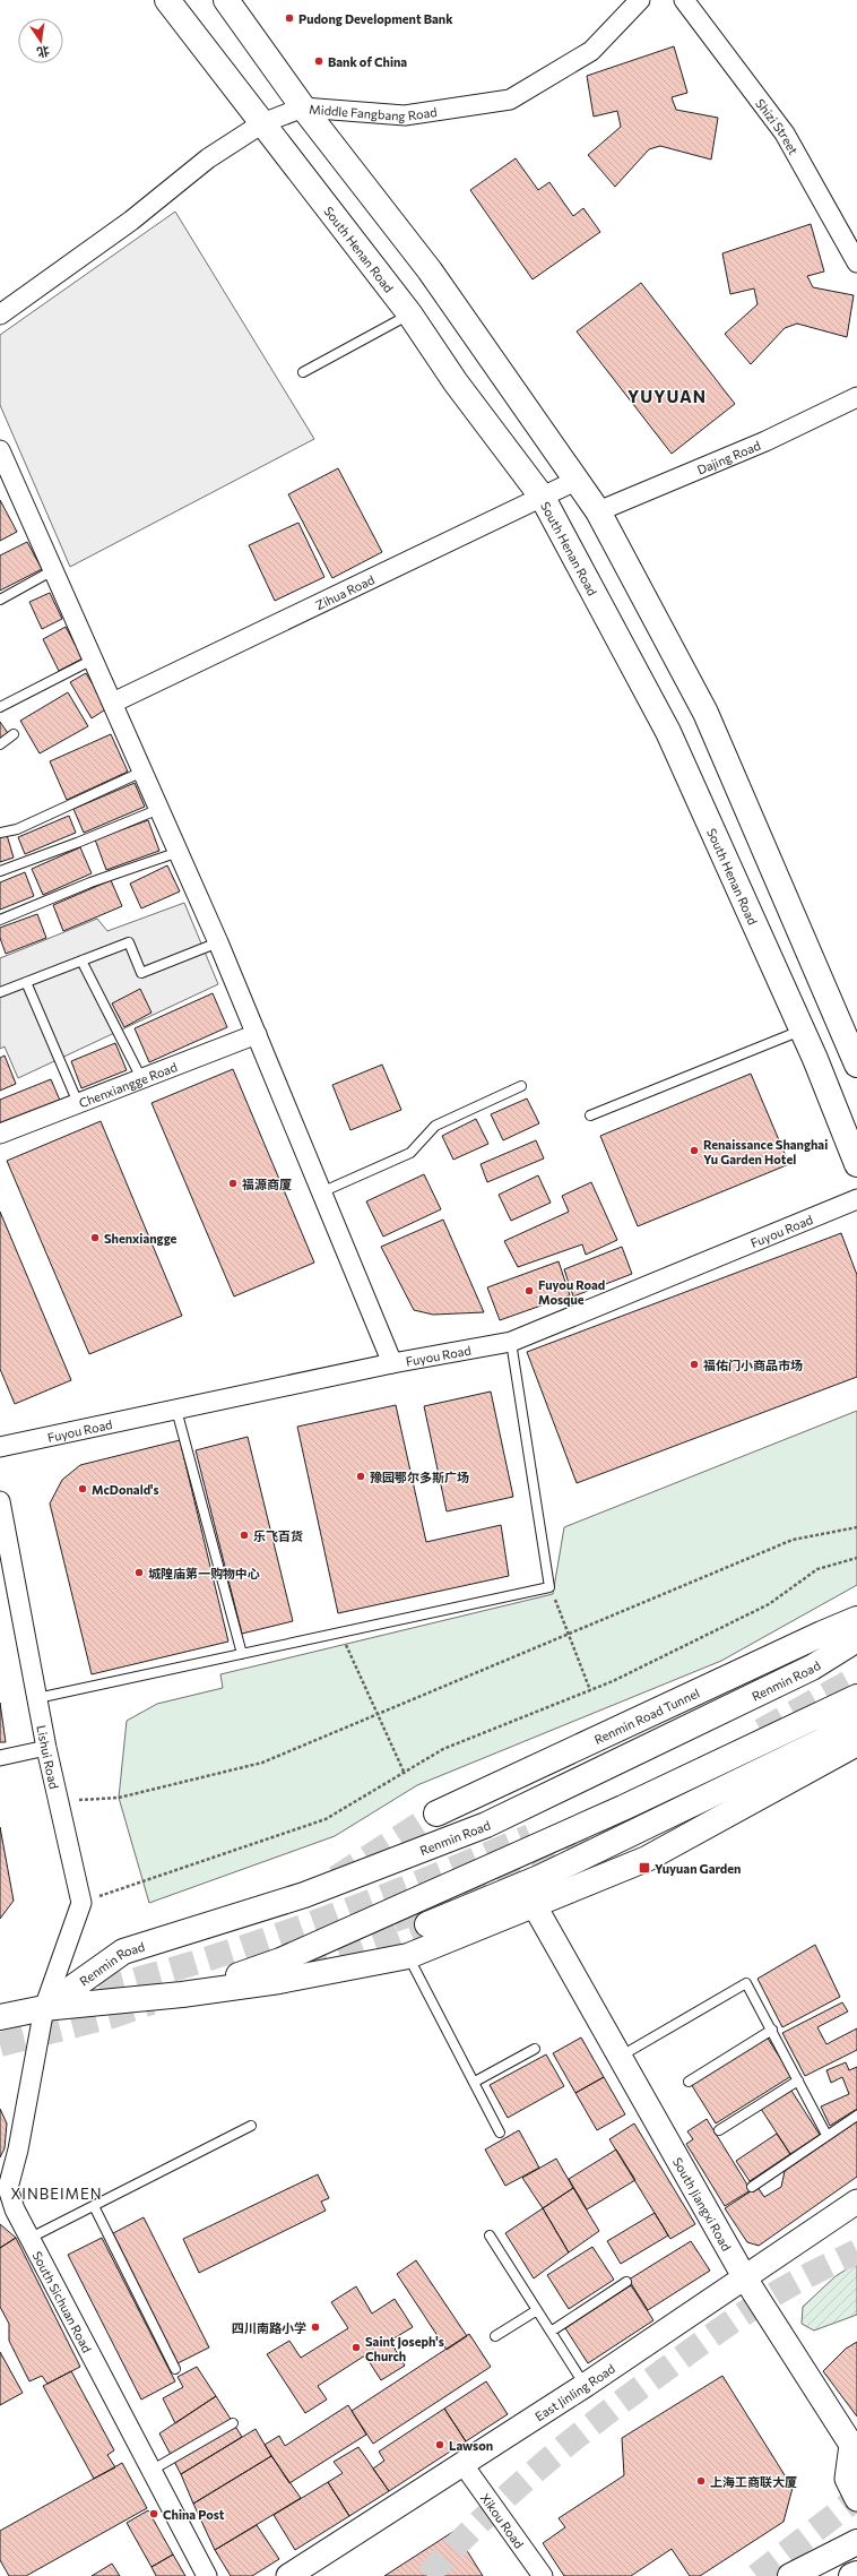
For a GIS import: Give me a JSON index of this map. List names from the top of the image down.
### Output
{
  "streets": {
    "main road": ["South Henan Road", "Renmin Road", "Renmin Road Tunnel"],
    "street": [
      "Middle Fangbang Road",
      "Shizi Street",
      "Dajing Road",
      "Zihua Road",
      "Chenxiangge Road",
      "Fuyou Road",
      "Lishui Road",
      "South Jiangxi Road",
      "South Sichuan Road",
      "East Jinling Road",
      "Xikou Road"
    ]
  },
  "crossings": [
    ["Middle Fangbang Road", "South Henan Road"],
    ["South Henan Road", "Zihua Road"],
    ["Renmin Road", "South Jiangxi Road"],
    ["Renmin Road", "South Sichuan Road"],
    ["South Jiangxi Road", "East Jinling Road"],
    ["East Jinling Road", "Xikou Road"]
  ],
  "districts": ["YUYUAN", "XINBEIMEN"],
  "places": {
    "other": [
      "Pudong Development Bank",
      "Bank of China",
      "Renaissance Shanghai Yu Garden Hotel",
      "福源商厦",
      "Shenxiangge",
      "Fuyou Road Mosque",
      "福佑门小商品市场",
      "豫园鄂尔多斯广场",
      "McDonald's",
      "乐飞百货",
      "城隍庙第一购物中心",
      "四川南路小学",
      "Saint Joseph's Church",
      "Lawson",
      "上海工商联大厦",
      "China Post"
    ],
    "transit": ["Yuyuan Garden"]
  },
  "north": "bottom"
}
